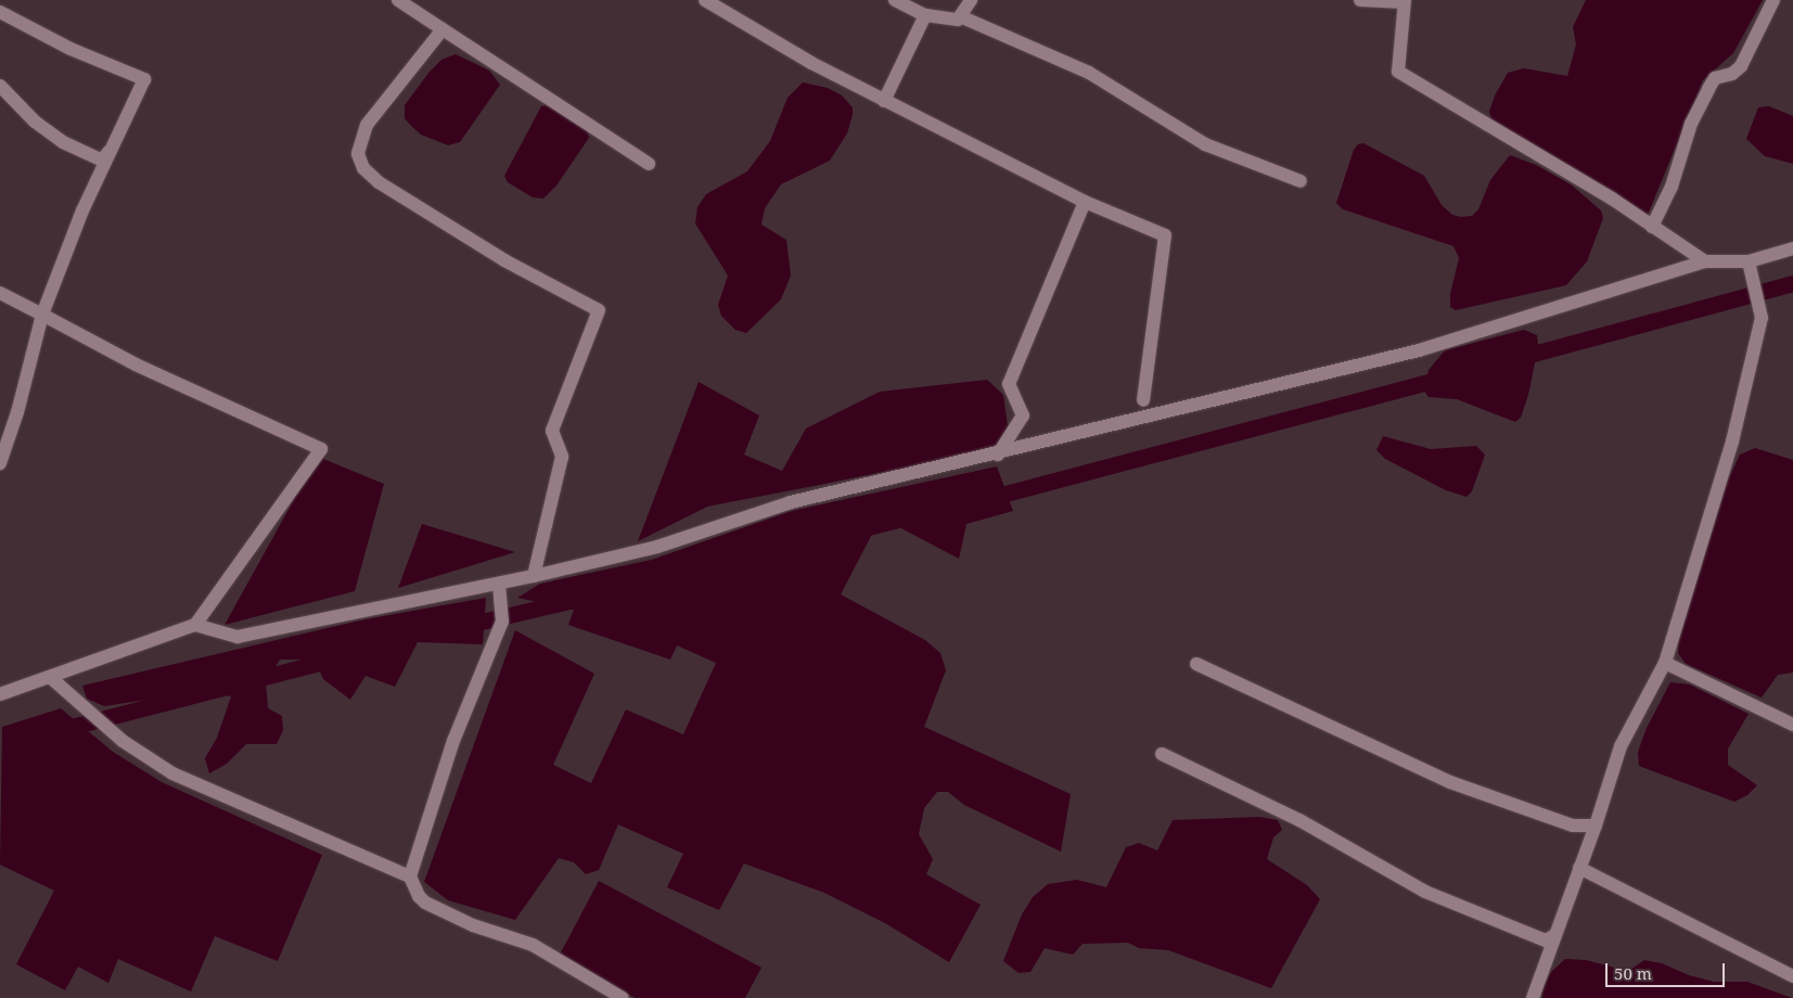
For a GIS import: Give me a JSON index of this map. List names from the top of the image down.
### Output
{
  "scale_bar": "50 m"
}
